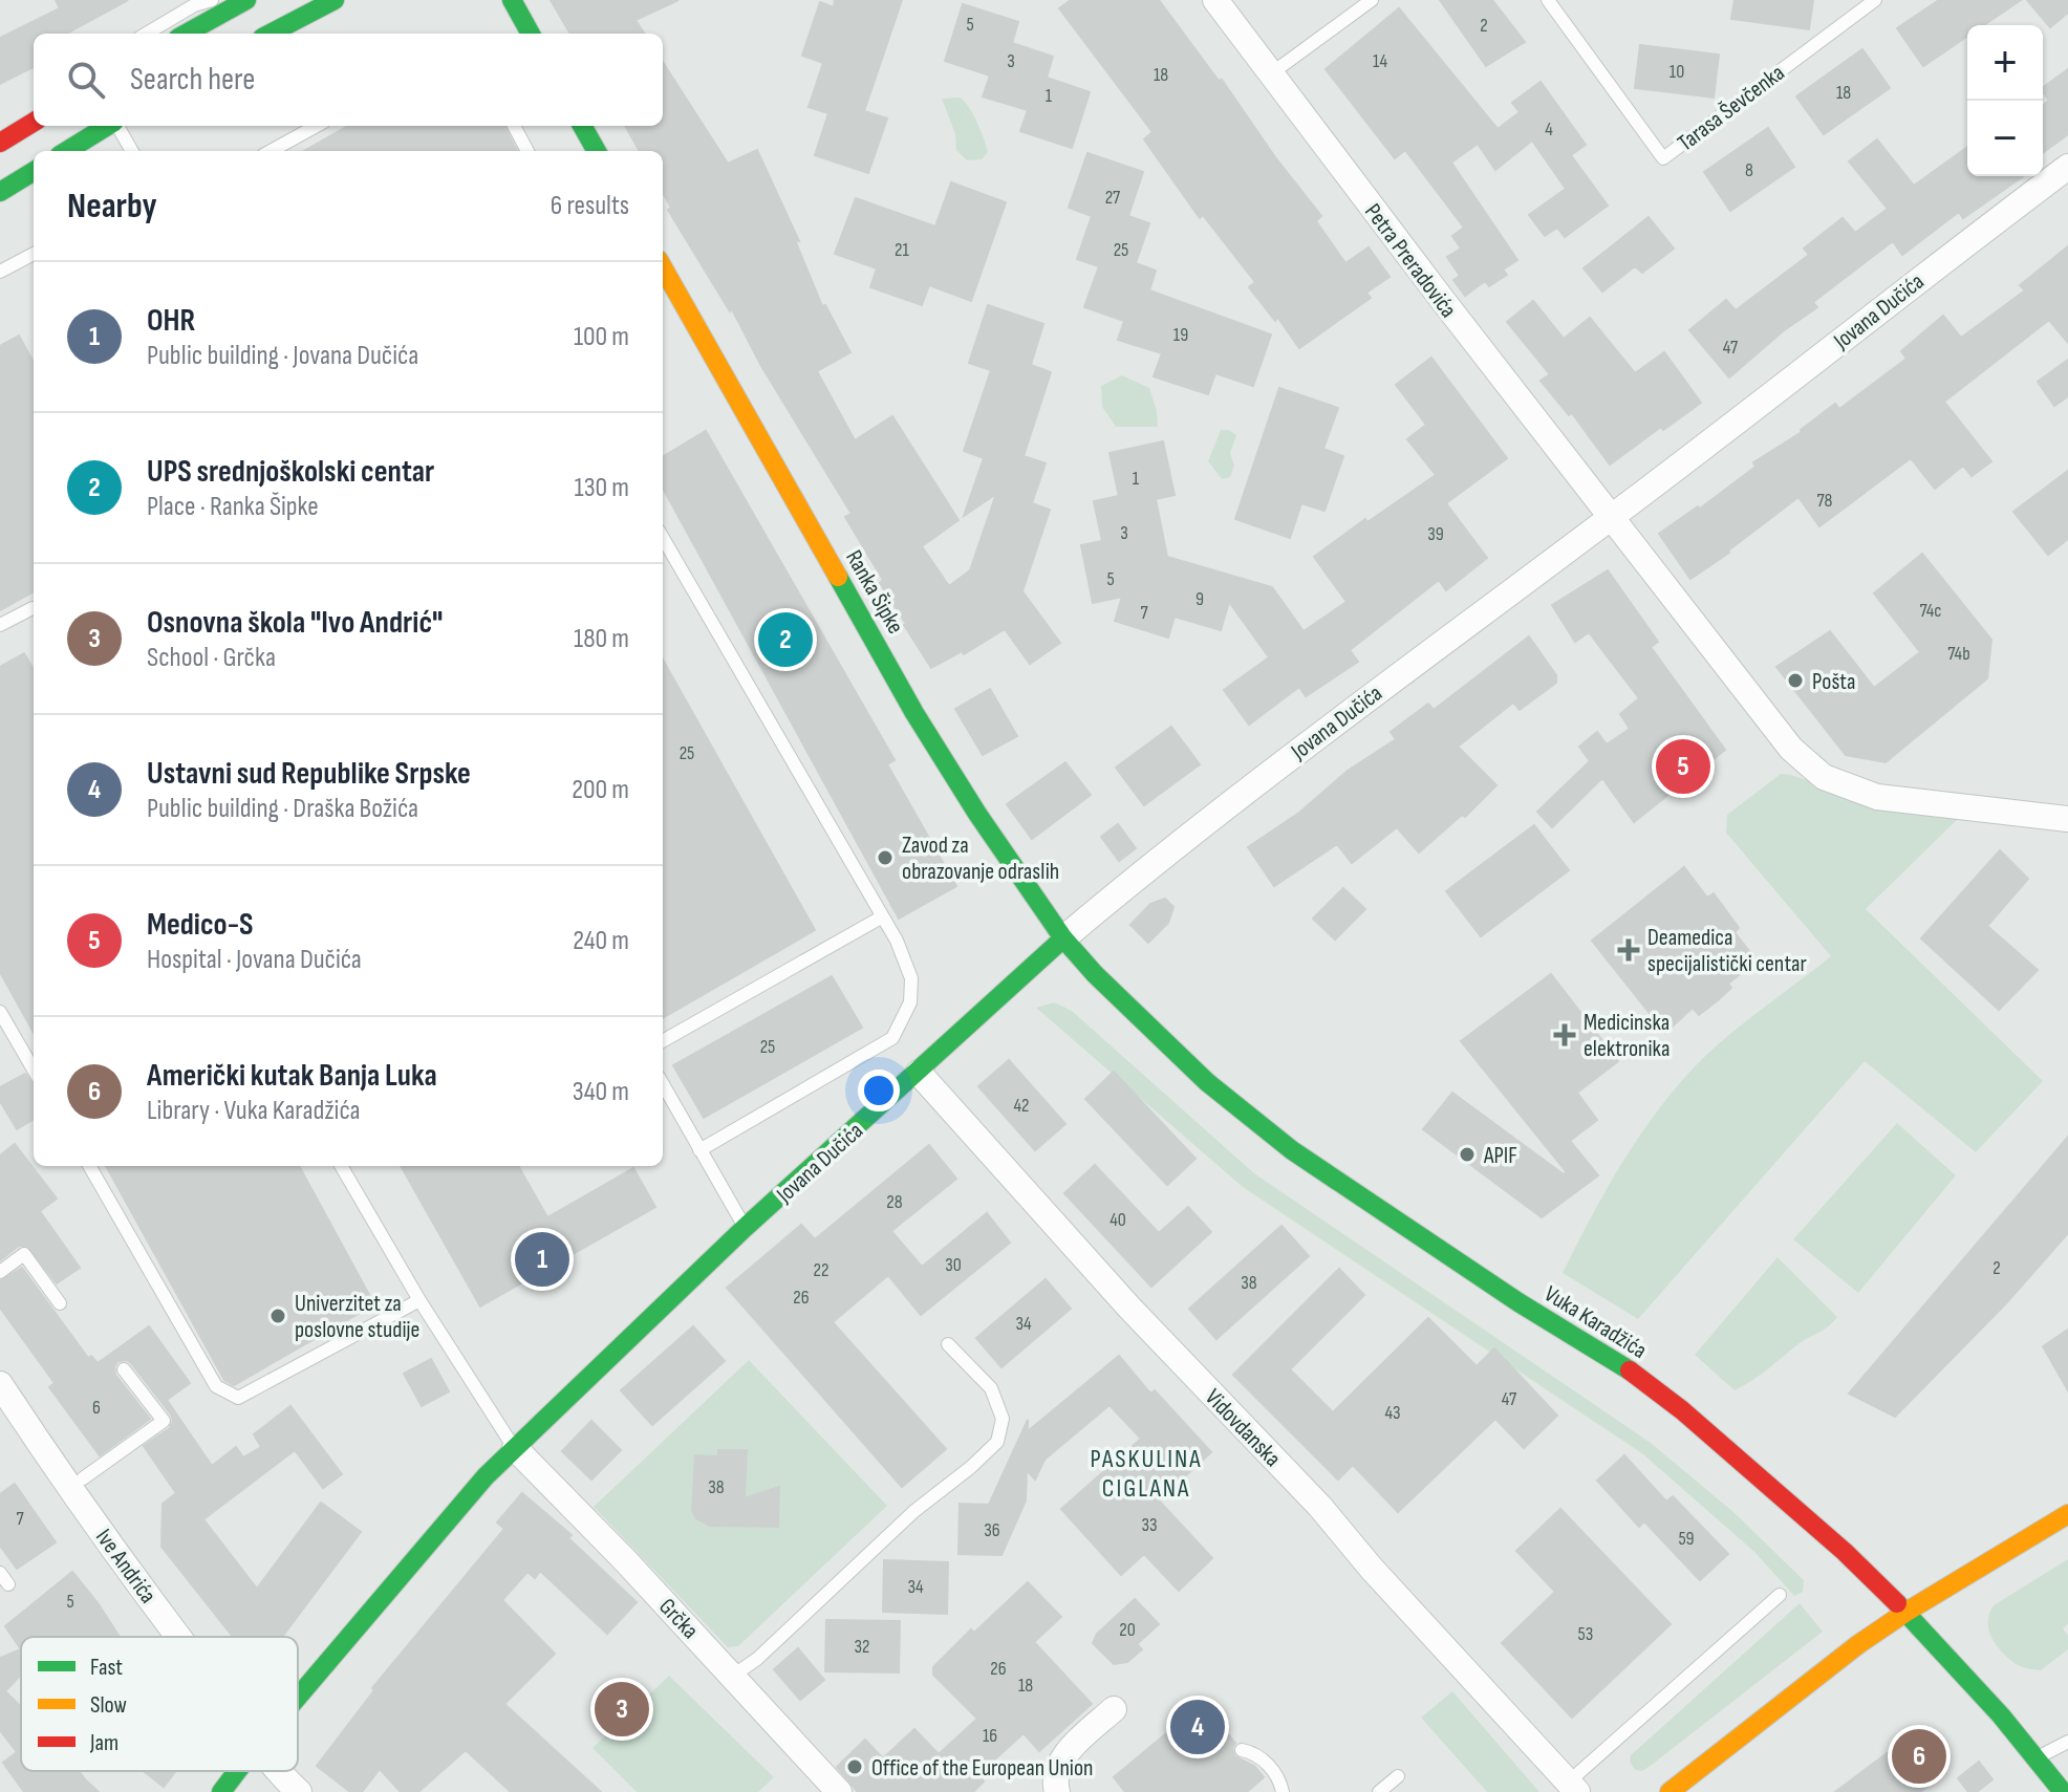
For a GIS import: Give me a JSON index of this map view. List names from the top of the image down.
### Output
{
  "streets": {
    "main road": ["Jovana Dučića", "Ranka Šipke", "Vuka Karadžića"],
    "street": [
      "Petra Preradovića",
      "Vidovdanska",
      "Ive Andrića",
      "Grčka"
    ],
    "lane": ["Tarasa Ševčenka"]
  },
  "crossings": [
    ["Petra Preradovića", "Jovana Dučića"],
    ["Jovana Dučića", "Ranka Šipke"],
    ["Jovana Dučića", "Vuka Karadžića"],
    ["Jovana Dučića", "Vidovdanska"],
    ["Jovana Dučića", "Grčka"],
    ["Ranka Šipke", "Vuka Karadžića"]
  ],
  "districts": ["PASKULINA CIGLANA"],
  "places": {
    "other": [
      "Pošta",
      "Zavod za obrazovanje odraslih",
      "APIF",
      "Univerzitet za poslovne studije",
      "Office of the European Union"
    ],
    "health": ["Deamedica specijalistički centar", "Medicinska elektronika"]
  },
  "house_numbers": [
    "5",
    "2",
    "3",
    "14",
    "10",
    "18",
    "18",
    "1",
    "4",
    "8",
    "27",
    "21",
    "25",
    "19",
    "47",
    "1",
    "78",
    "3",
    "39",
    "5",
    "9",
    "74c",
    "7",
    "74b",
    "25",
    "25",
    "42",
    "28",
    "40",
    "30",
    "2",
    "22",
    "38",
    "26",
    "34",
    "47",
    "6",
    "43",
    "38",
    "7",
    "33",
    "36",
    "59",
    "34",
    "5",
    "20",
    "53",
    "32",
    "26",
    "18",
    "16"
  ],
  "legend": ["Fast", "Slow", "Jam"],
  "page": {
    "map_buttons": ["+", "−"],
    "search": "Search here",
    "heading": ["Nearby", "6 results"],
    "list": [
      {
        "mark": "1",
        "name": "OHR",
        "note": "Public building · Jovana Dučića",
        "value": "100 m"
      },
      {
        "mark": "2",
        "name": "UPS srednjoškolski centar",
        "note": "Place · Ranka Šipke",
        "value": "130 m"
      },
      {
        "mark": "3",
        "name": "Osnovna škola \"Ivo Andrić\"",
        "note": "School · Grčka",
        "value": "180 m"
      },
      {
        "mark": "4",
        "name": "Ustavni sud Republike Srpske",
        "note": "Public building · Draška Božića",
        "value": "200 m"
      },
      {
        "mark": "5",
        "name": "Medico-S",
        "note": "Hospital · Jovana Dučića",
        "value": "240 m"
      },
      {
        "mark": "6",
        "name": "Američki kutak Banja Luka",
        "note": "Library · Vuka Karadžića",
        "value": "340 m"
      }
    ],
    "pins": [
      "2",
      "5",
      "1",
      "3",
      "4",
      "6"
    ]
  }
}
